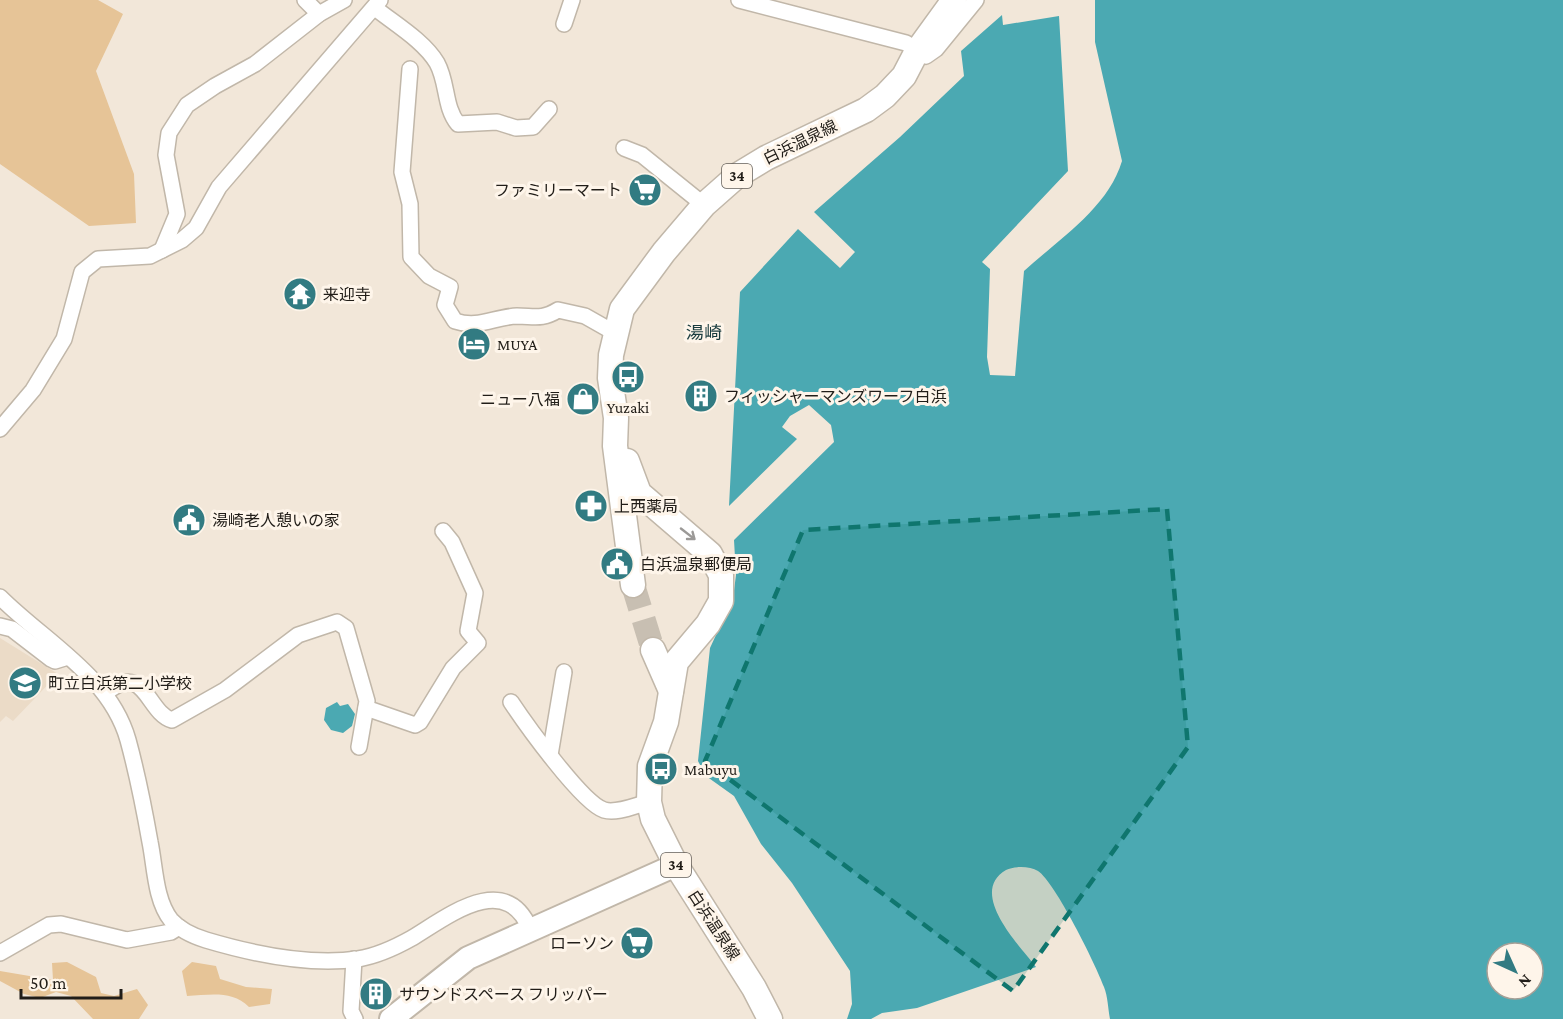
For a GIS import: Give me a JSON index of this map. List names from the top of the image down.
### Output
{
  "streets": {
    "main road": ["白浜温泉線", "34"]
  },
  "districts": ["湯崎"],
  "places": {
    "supermarket": ["ファミリーマート", "ローソン"],
    "temple": ["来迎寺"],
    "hotel": ["MUYA"],
    "bus stop": ["Yuzaki", "Mabuyu"],
    "building": ["フィッシャーマンズワーフ白浜", "サウンドスペース フリッパー"],
    "shop": ["ニュー八福"],
    "pharmacy": ["上西薬局"],
    "public building": ["湯崎老人憩いの家", "白浜温泉郵便局"],
    "school or university": ["町立白浜第二小学校"]
  },
  "scale_bar": "50 m",
  "north": "bottom right"
}
